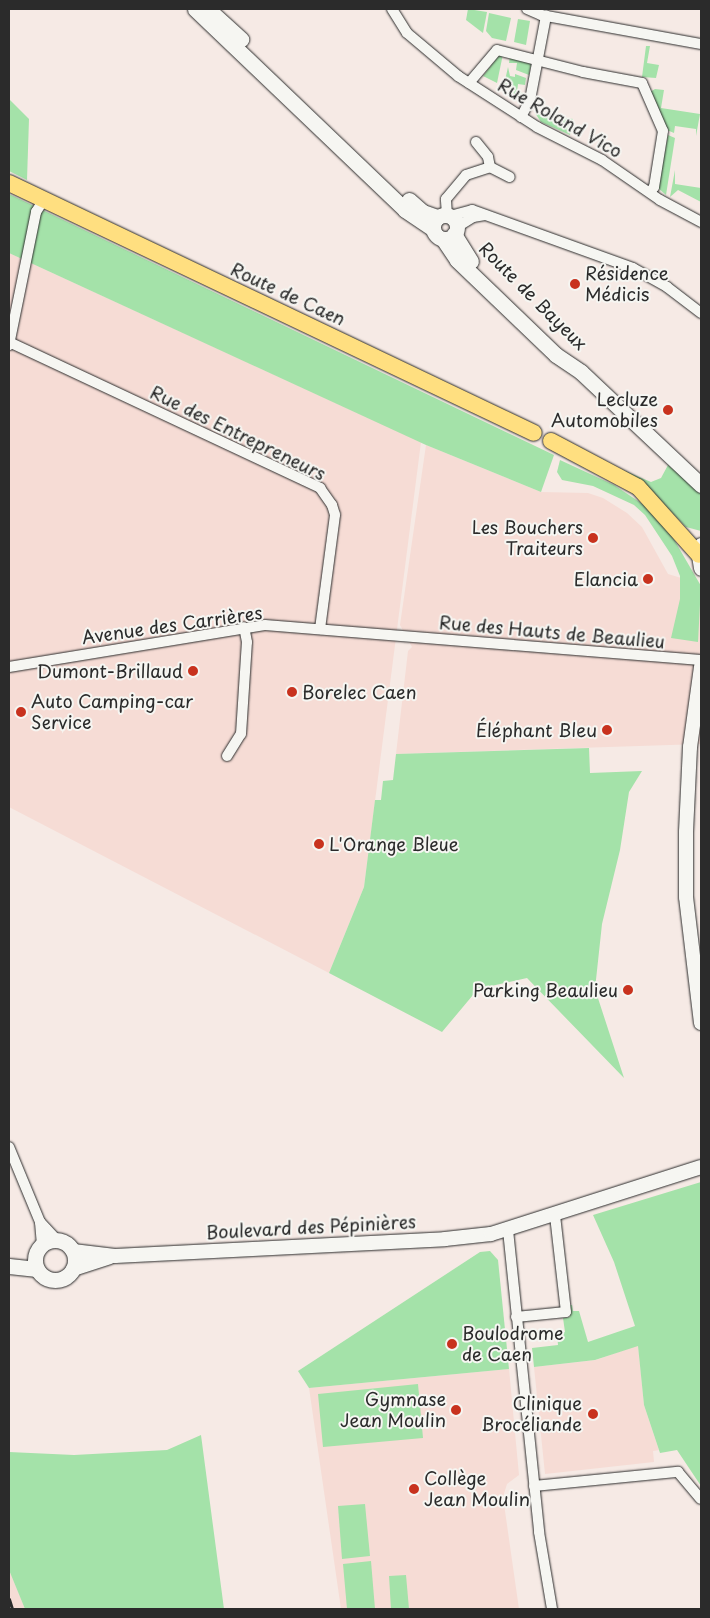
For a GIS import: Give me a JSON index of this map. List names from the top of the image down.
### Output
{
  "streets": {
    "main road": ["Route de Caen", "Route de Bayeux", "Boulevard des Pépinières"],
    "street": [
      "Rue Roland Vico",
      "Rue des Entrepreneurs",
      "Avenue des Carrières",
      "Rue des Hauts de Beaulieu"
    ]
  },
  "crossings": [
    ["Rue des Entrepreneurs", "Avenue des Carrières"],
    ["Avenue des Carrières", "Rue des Hauts de Beaulieu"]
  ],
  "places": [
    "Résidence Médicis",
    "Lecluze Automobiles",
    "Les Bouchers Traiteurs",
    "Elancia",
    "Dumont-Brillaud",
    "Borelec Caen",
    "Auto Camping-car Service",
    "Éléphant Bleu",
    "L'Orange Bleue",
    "Parking Beaulieu",
    "Boulodrome de Caen",
    "Gymnase Jean Moulin",
    "Clinique Brocéliande",
    "Collège Jean Moulin"
  ]
}
